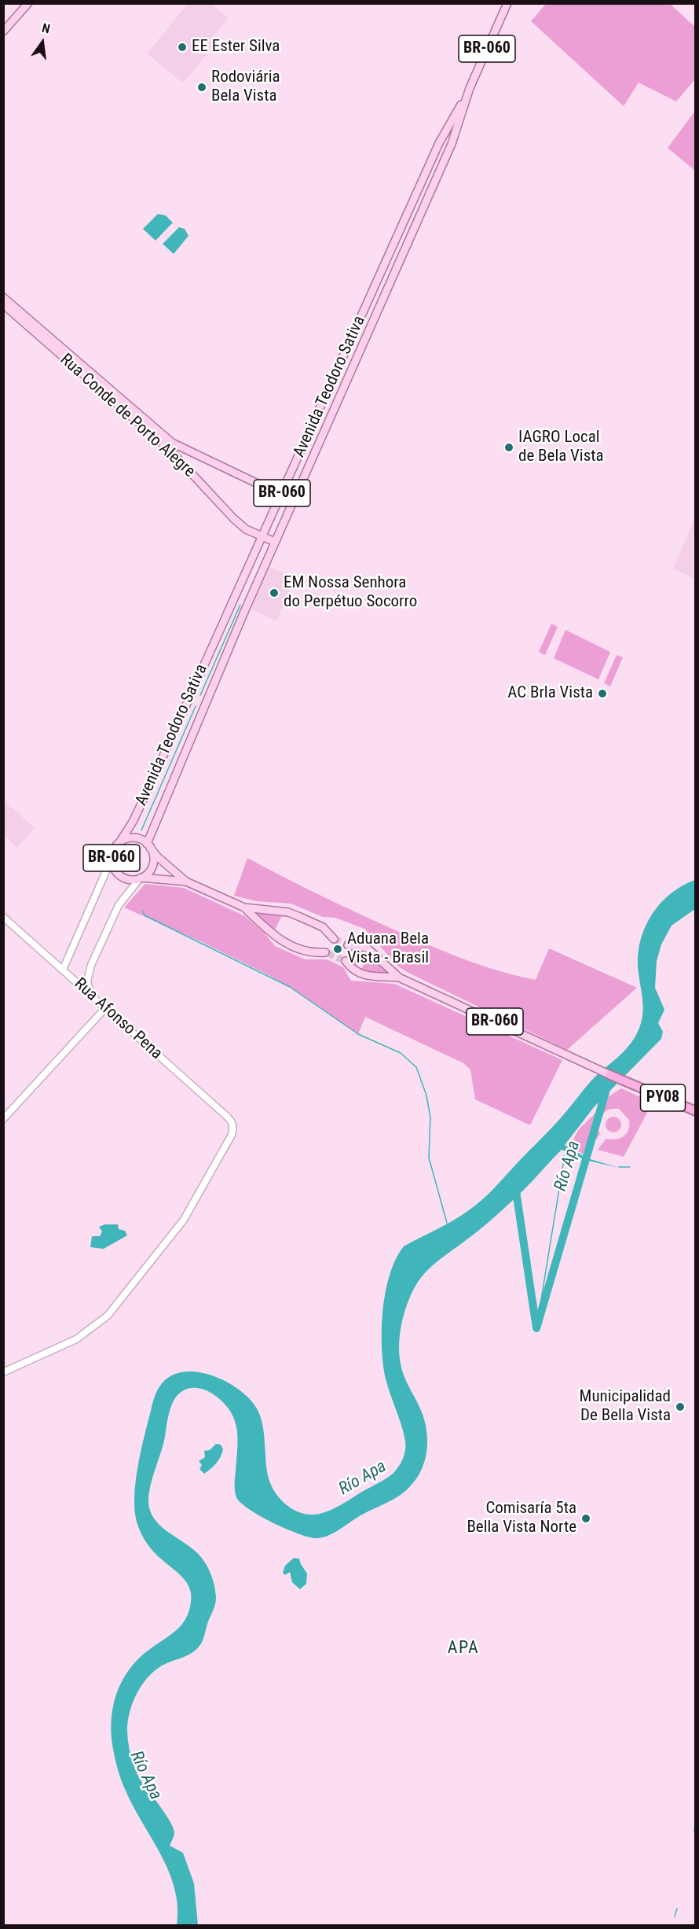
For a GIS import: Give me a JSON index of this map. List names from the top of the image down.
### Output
{
  "streets": {
    "highway": ["PY08"],
    "main road": ["BR-060", "Avenida Teodoro Sativa", "Rua Conde de Porto Alegre"],
    "street": ["Rua Afonso Pena"]
  },
  "crossings": [
    ["BR-060", "Avenida Teodoro Sativa"],
    ["BR-060", "PY08"],
    ["Avenida Teodoro Sativa", "Rua Conde de Porto Alegre"]
  ],
  "districts": ["APA"],
  "water": ["Río Apa"],
  "places": [
    "EE Ester Silva",
    "Rodoviária Bela Vista",
    "IAGRO Local de Bela Vista",
    "EM Nossa Senhora do Perpétuo Socorro",
    "AC Brla Vista",
    "Aduana Bela Vista - Brasil",
    "Municipalidad De Bella Vista",
    "Comisaría 5ta Bella Vista Norte"
  ],
  "north": "top"
}
